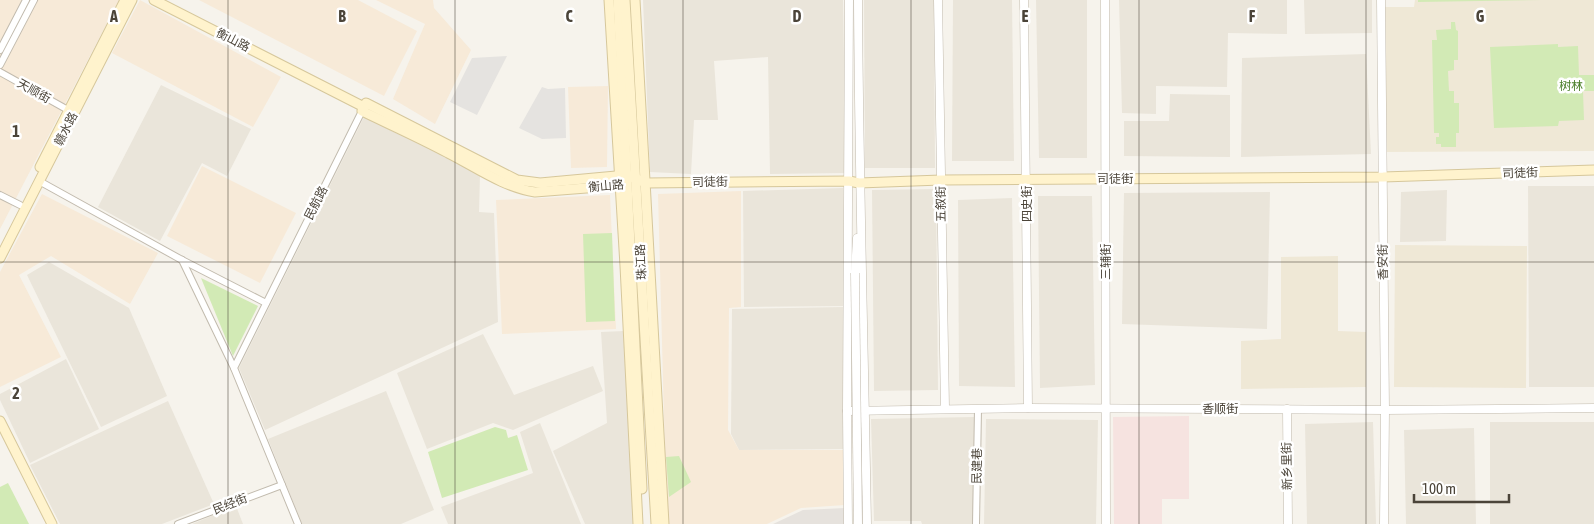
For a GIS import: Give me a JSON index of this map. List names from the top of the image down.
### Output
{
  "streets": {
    "main road": [
      "衡山路",
      "赣水路",
      "司徒街",
      "珠江路"
    ],
    "street": [
      "天顺街",
      "民航路",
      "五叙街",
      "四史街",
      "三辅街",
      "香安街",
      "香顺街",
      "民建巷",
      "新乡里街",
      "民经街"
    ]
  },
  "crossings": [
    ["衡山路", "司徒街"],
    ["衡山路", "民航路"],
    ["衡山路", "珠江路"],
    ["天顺街", "赣水路"],
    ["司徒街", "五叙街"],
    ["司徒街", "四史街"],
    ["司徒街", "珠江路"],
    ["司徒街", "三辅街"],
    ["司徒街", "香安街"],
    ["五叙街", "香顺街"],
    ["四史街", "香顺街"],
    ["三辅街", "香顺街"],
    ["香安街", "香顺街"],
    ["香顺街", "民建巷"],
    ["香顺街", "新乡里街"]
  ],
  "parks": ["树林"],
  "scale_bar": "100 m",
  "grid": {
    "columns": [
      "A",
      "B",
      "C",
      "D",
      "E",
      "F",
      "G"
    ],
    "rows": ["1", "2"]
  }
}
